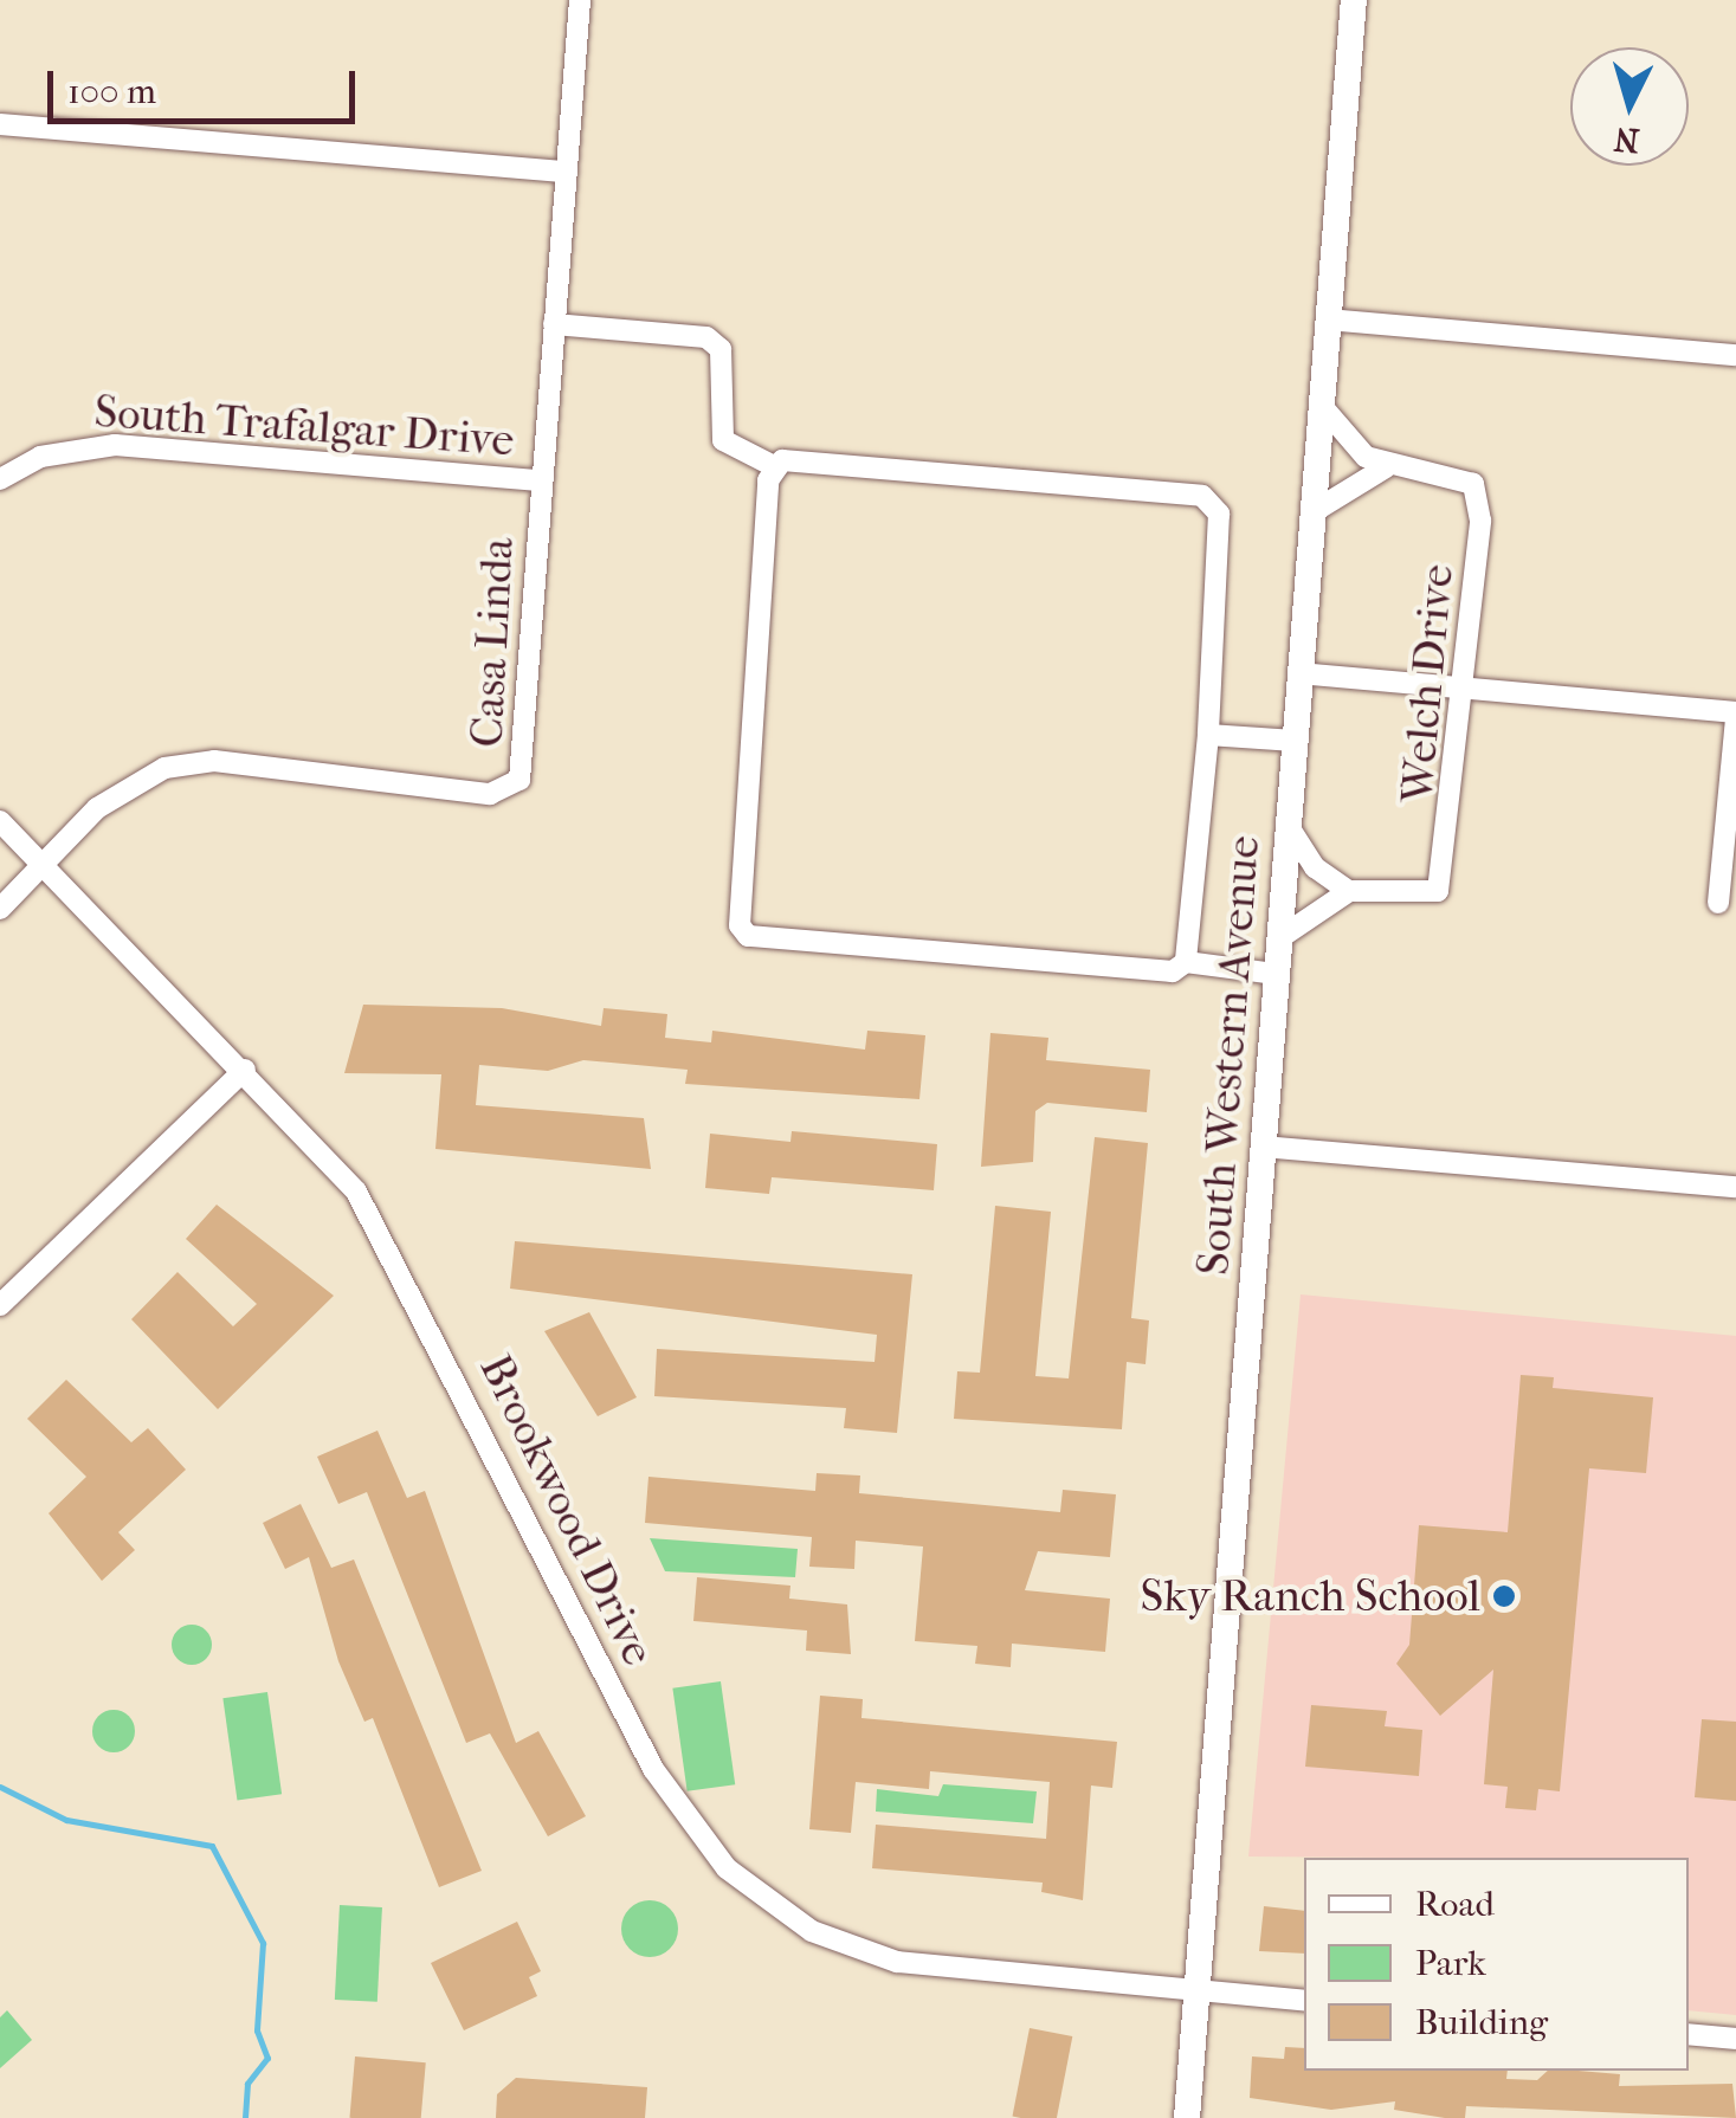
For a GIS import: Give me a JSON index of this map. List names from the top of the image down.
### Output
{
  "streets": {
    "main road": ["South Western Avenue"],
    "street": [
      "South Trafalgar Drive",
      "Casa Linda",
      "Welch Drive",
      "Brookwood Drive"
    ]
  },
  "crossings": [
    ["South Trafalgar Drive", "Casa Linda"],
    ["Casa Linda", "Brookwood Drive"],
    ["Welch Drive", "South Western Avenue"],
    ["South Western Avenue", "Brookwood Drive"]
  ],
  "places": ["Sky Ranch School"],
  "legend": ["Road", "Park", "Building"],
  "scale_bar": "100 m",
  "north": "bottom"
}
